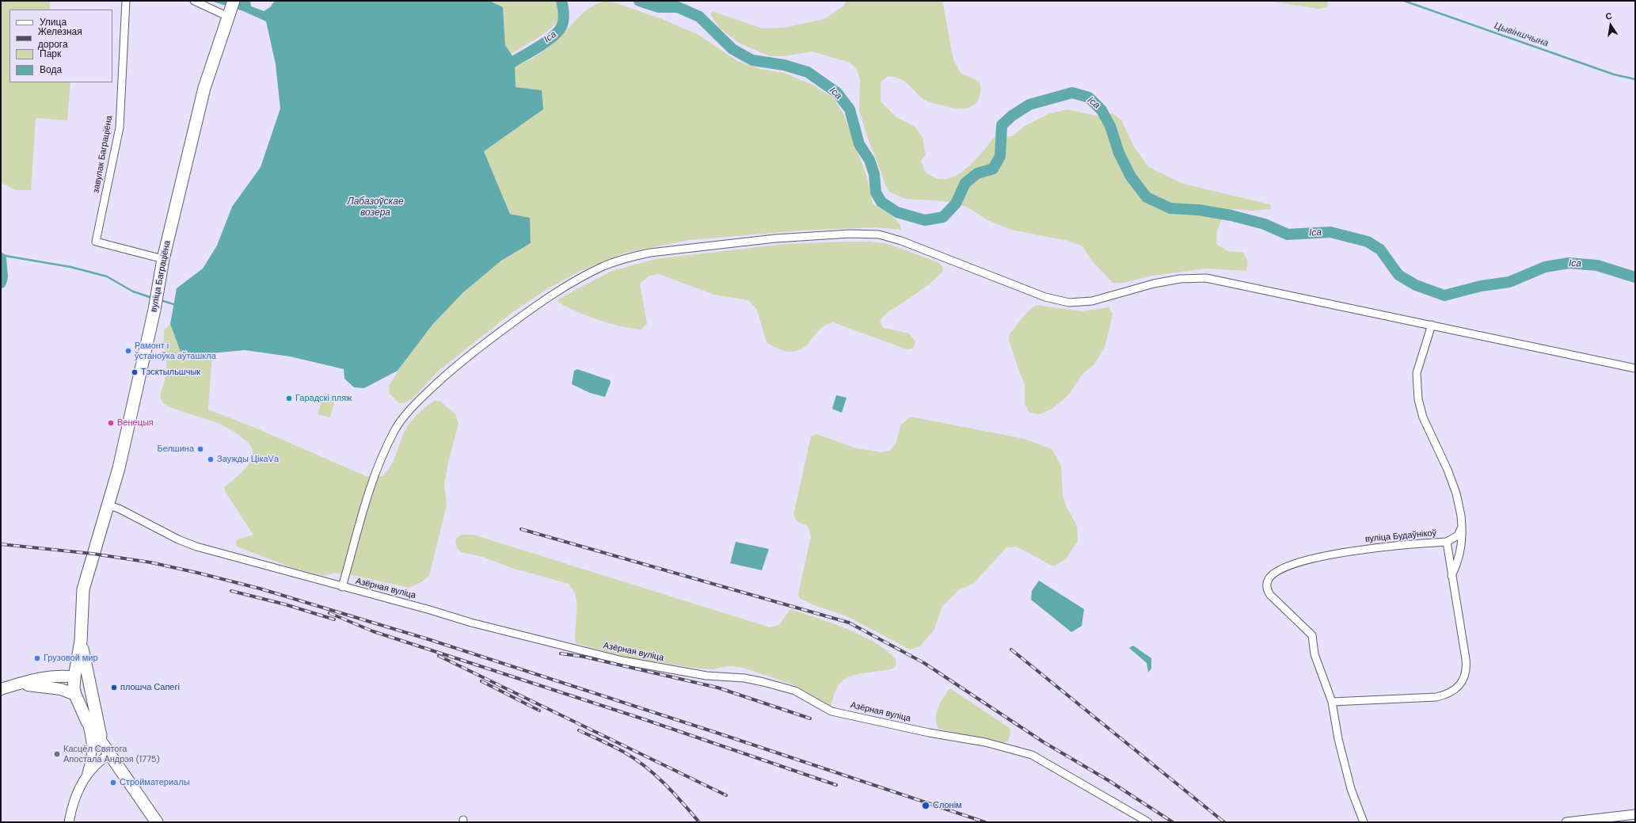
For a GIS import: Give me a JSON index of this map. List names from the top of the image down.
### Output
{
  "streets": {
    "highway": ["вуліца Баграціёна"],
    "street": ["завулак Баграціёна", "вуліца Будаўнікоў", "Азёрная вуліца"]
  },
  "crossings": [
    ["завулак Баграціёна", "вуліца Баграціёна"],
    ["вуліца Баграціёна", "Азёрная вуліца"]
  ],
  "water": ["Цывіншчына", "Іса", "Лабазоўскае возера"],
  "places": [
    "Рамонт і ўстаноўка аўташкла",
    "Тэсктыльшчык",
    "Гарадскі пляж",
    "Венецыя",
    "Белшина",
    "Заужды ЦікаVа",
    "Грузовой мир",
    "плошча Сапегі",
    "Касцёл Святога Апостала Андрэя (1775)",
    "Стройматериалы",
    "Слонім"
  ],
  "legend": [
    "Улица",
    "Железная дорога",
    "Парк",
    "Вода"
  ],
  "north": "top"
}
